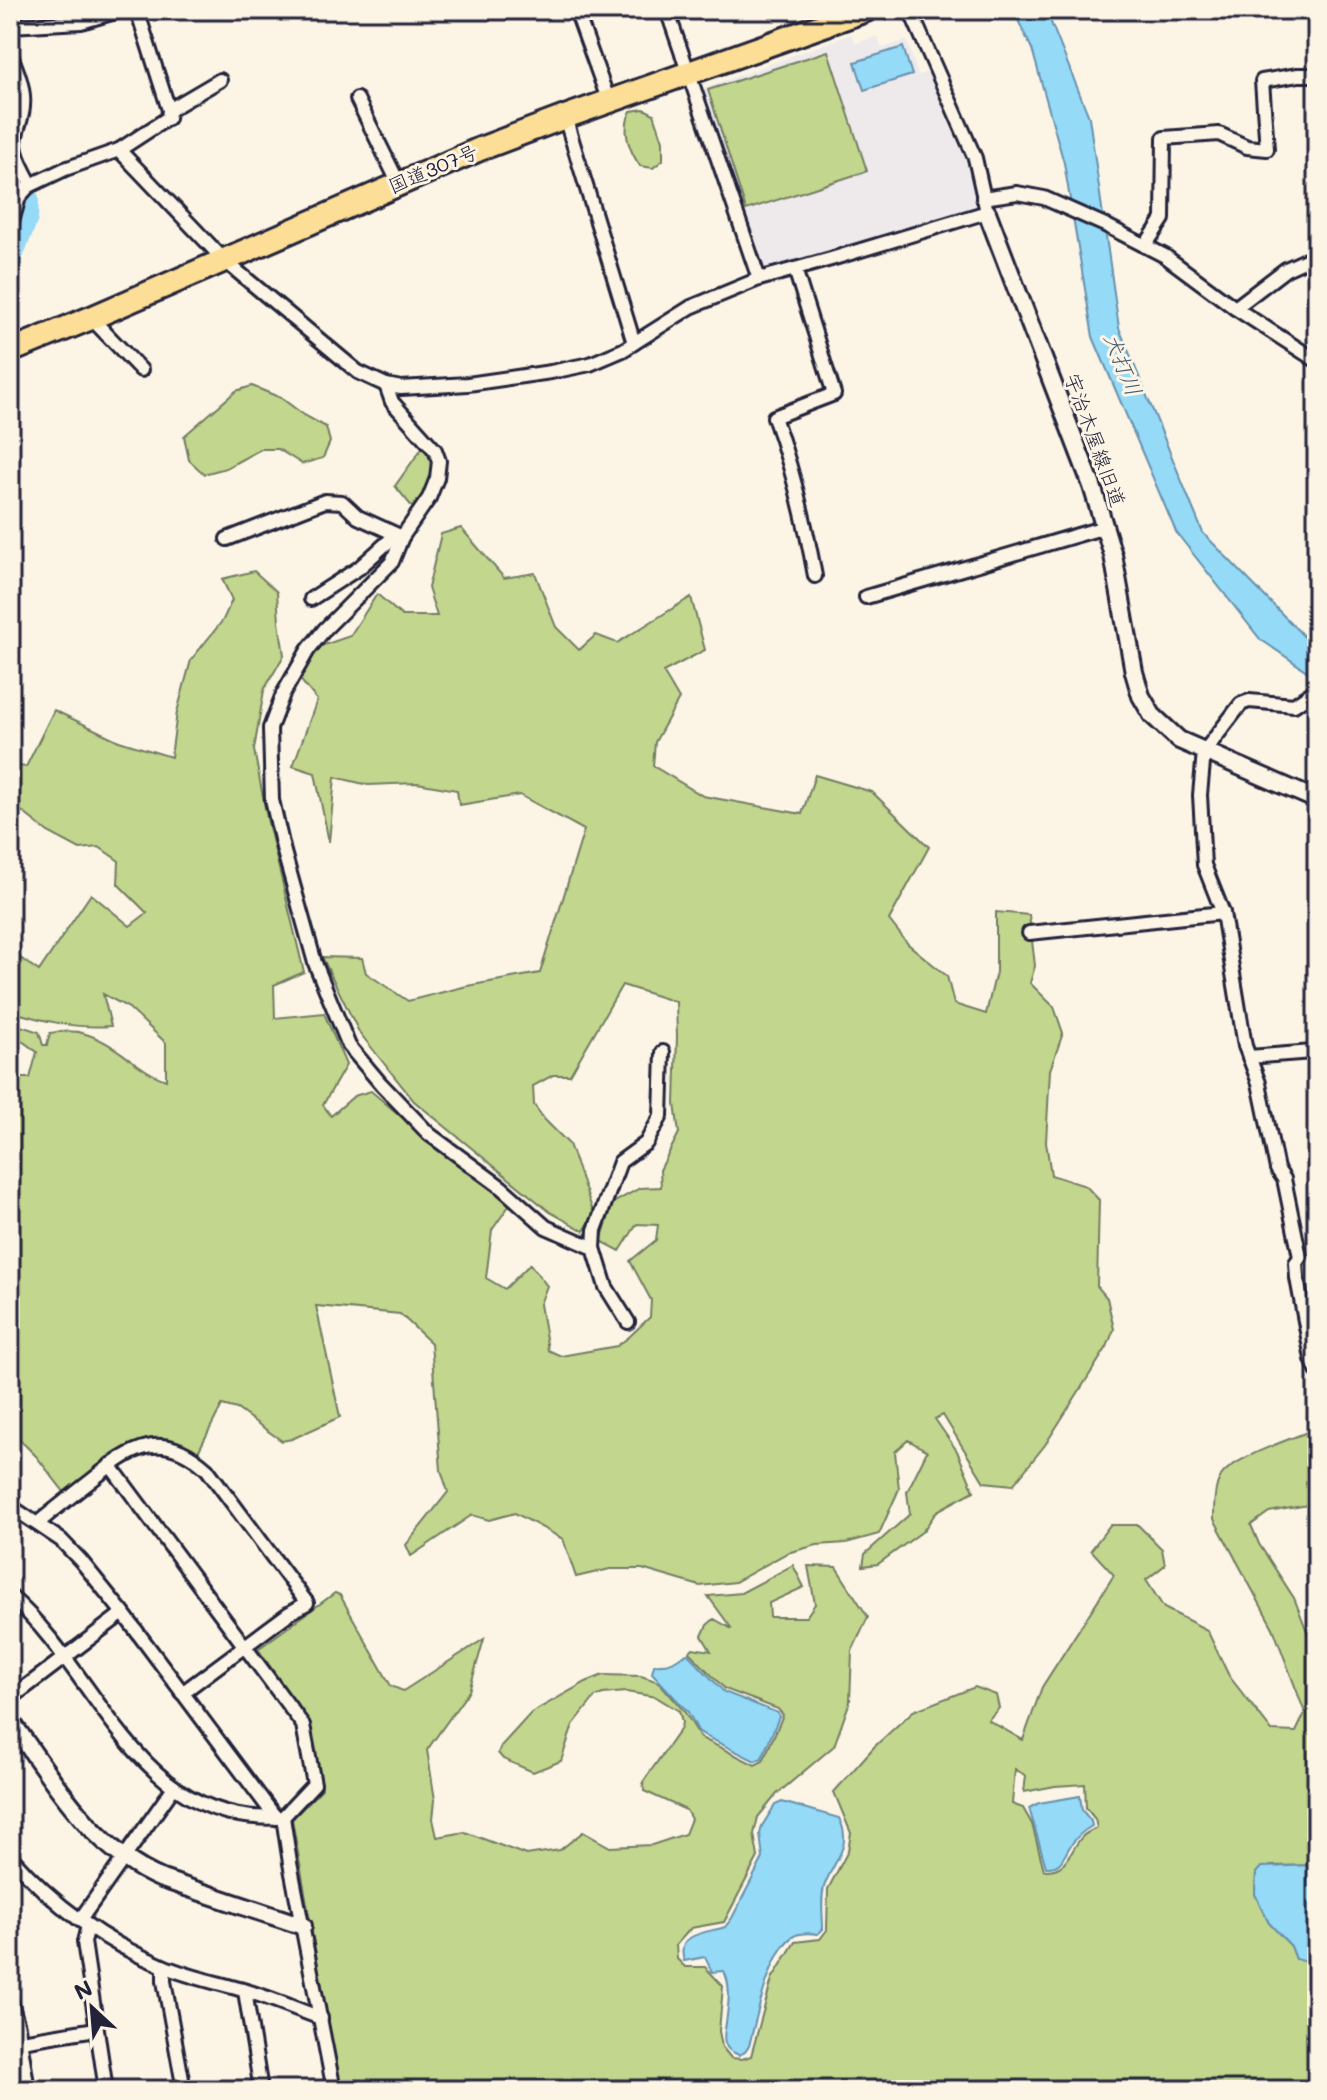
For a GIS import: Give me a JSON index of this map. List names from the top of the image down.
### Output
{
  "streets": {
    "highway": ["国道307号"],
    "street": ["宇治木屋線旧道"]
  },
  "water": ["犬打川"],
  "north": "top left"
}
